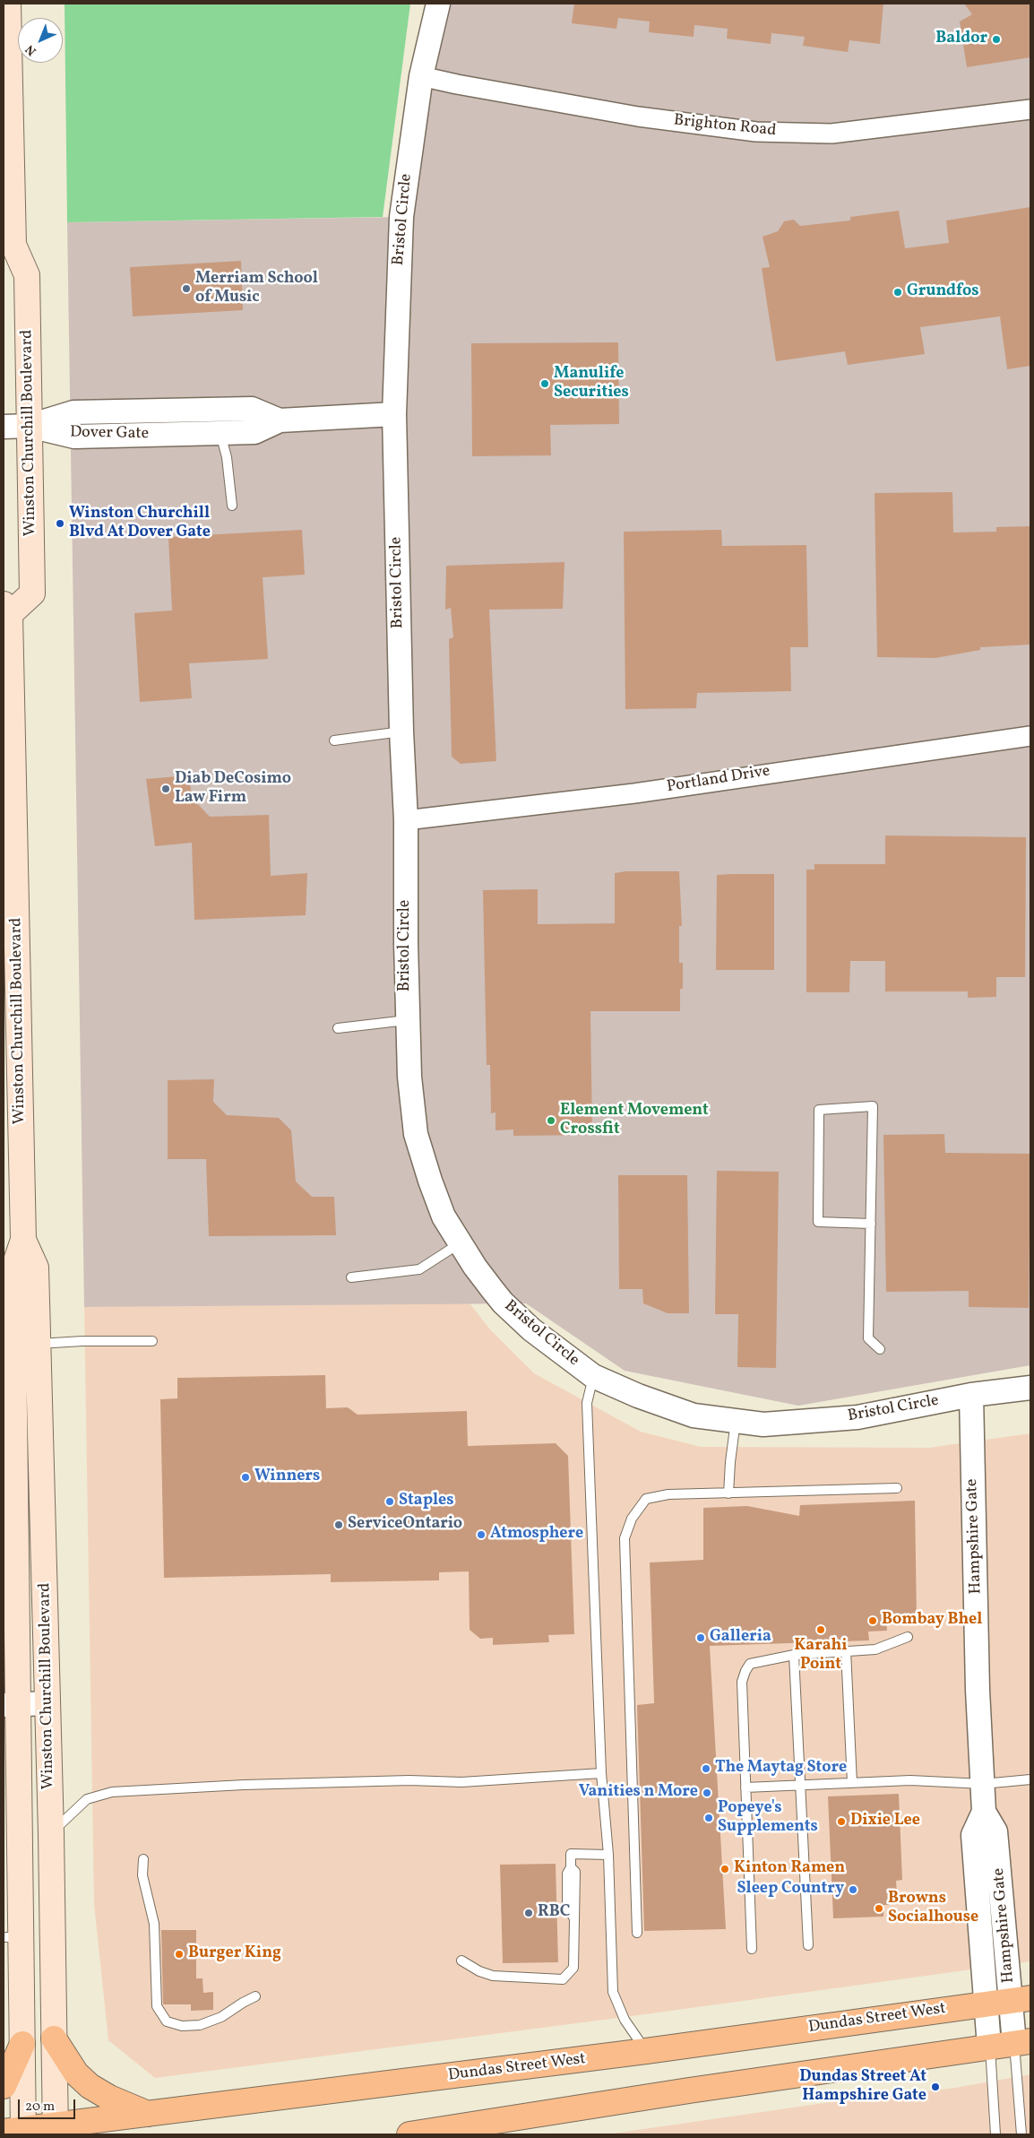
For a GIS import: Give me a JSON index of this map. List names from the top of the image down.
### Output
{
  "streets": {
    "main road": ["Winston Churchill Boulevard", "Dundas Street West"],
    "street": [
      "Brighton Road",
      "Bristol Circle",
      "Dover Gate",
      "Portland Drive",
      "Hampshire Gate"
    ]
  },
  "crossings": [
    ["Brighton Road", "Bristol Circle"],
    ["Bristol Circle", "Dover Gate"],
    ["Bristol Circle", "Portland Drive"],
    ["Bristol Circle", "Hampshire Gate"],
    ["Winston Churchill Boulevard", "Dover Gate"],
    ["Winston Churchill Boulevard", "Dundas Street West"],
    ["Hampshire Gate", "Dundas Street West"]
  ],
  "places": [
    "Baldor",
    "Merriam School of Music",
    "Grundfos",
    "Manulife Securities",
    "Winston Churchill Blvd At Dover Gate",
    "Diab DeCosimo Law Firm",
    "Element Movement Crossfit",
    "Winners",
    "Staples",
    "ServiceOntario",
    "Atmosphere",
    "Bombay Bhel",
    "Karahi Point",
    "Galleria",
    "The Maytag Store",
    "Vanities n More",
    "Popeye's Supplements",
    "Dixie Lee",
    "Kinton Ramen",
    "Sleep Country",
    "Browns Socialhouse",
    "RBC",
    "Burger King",
    "Dundas Street At Hampshire Gate"
  ],
  "scale_bar": "20 m",
  "north": "bottom left"
}
